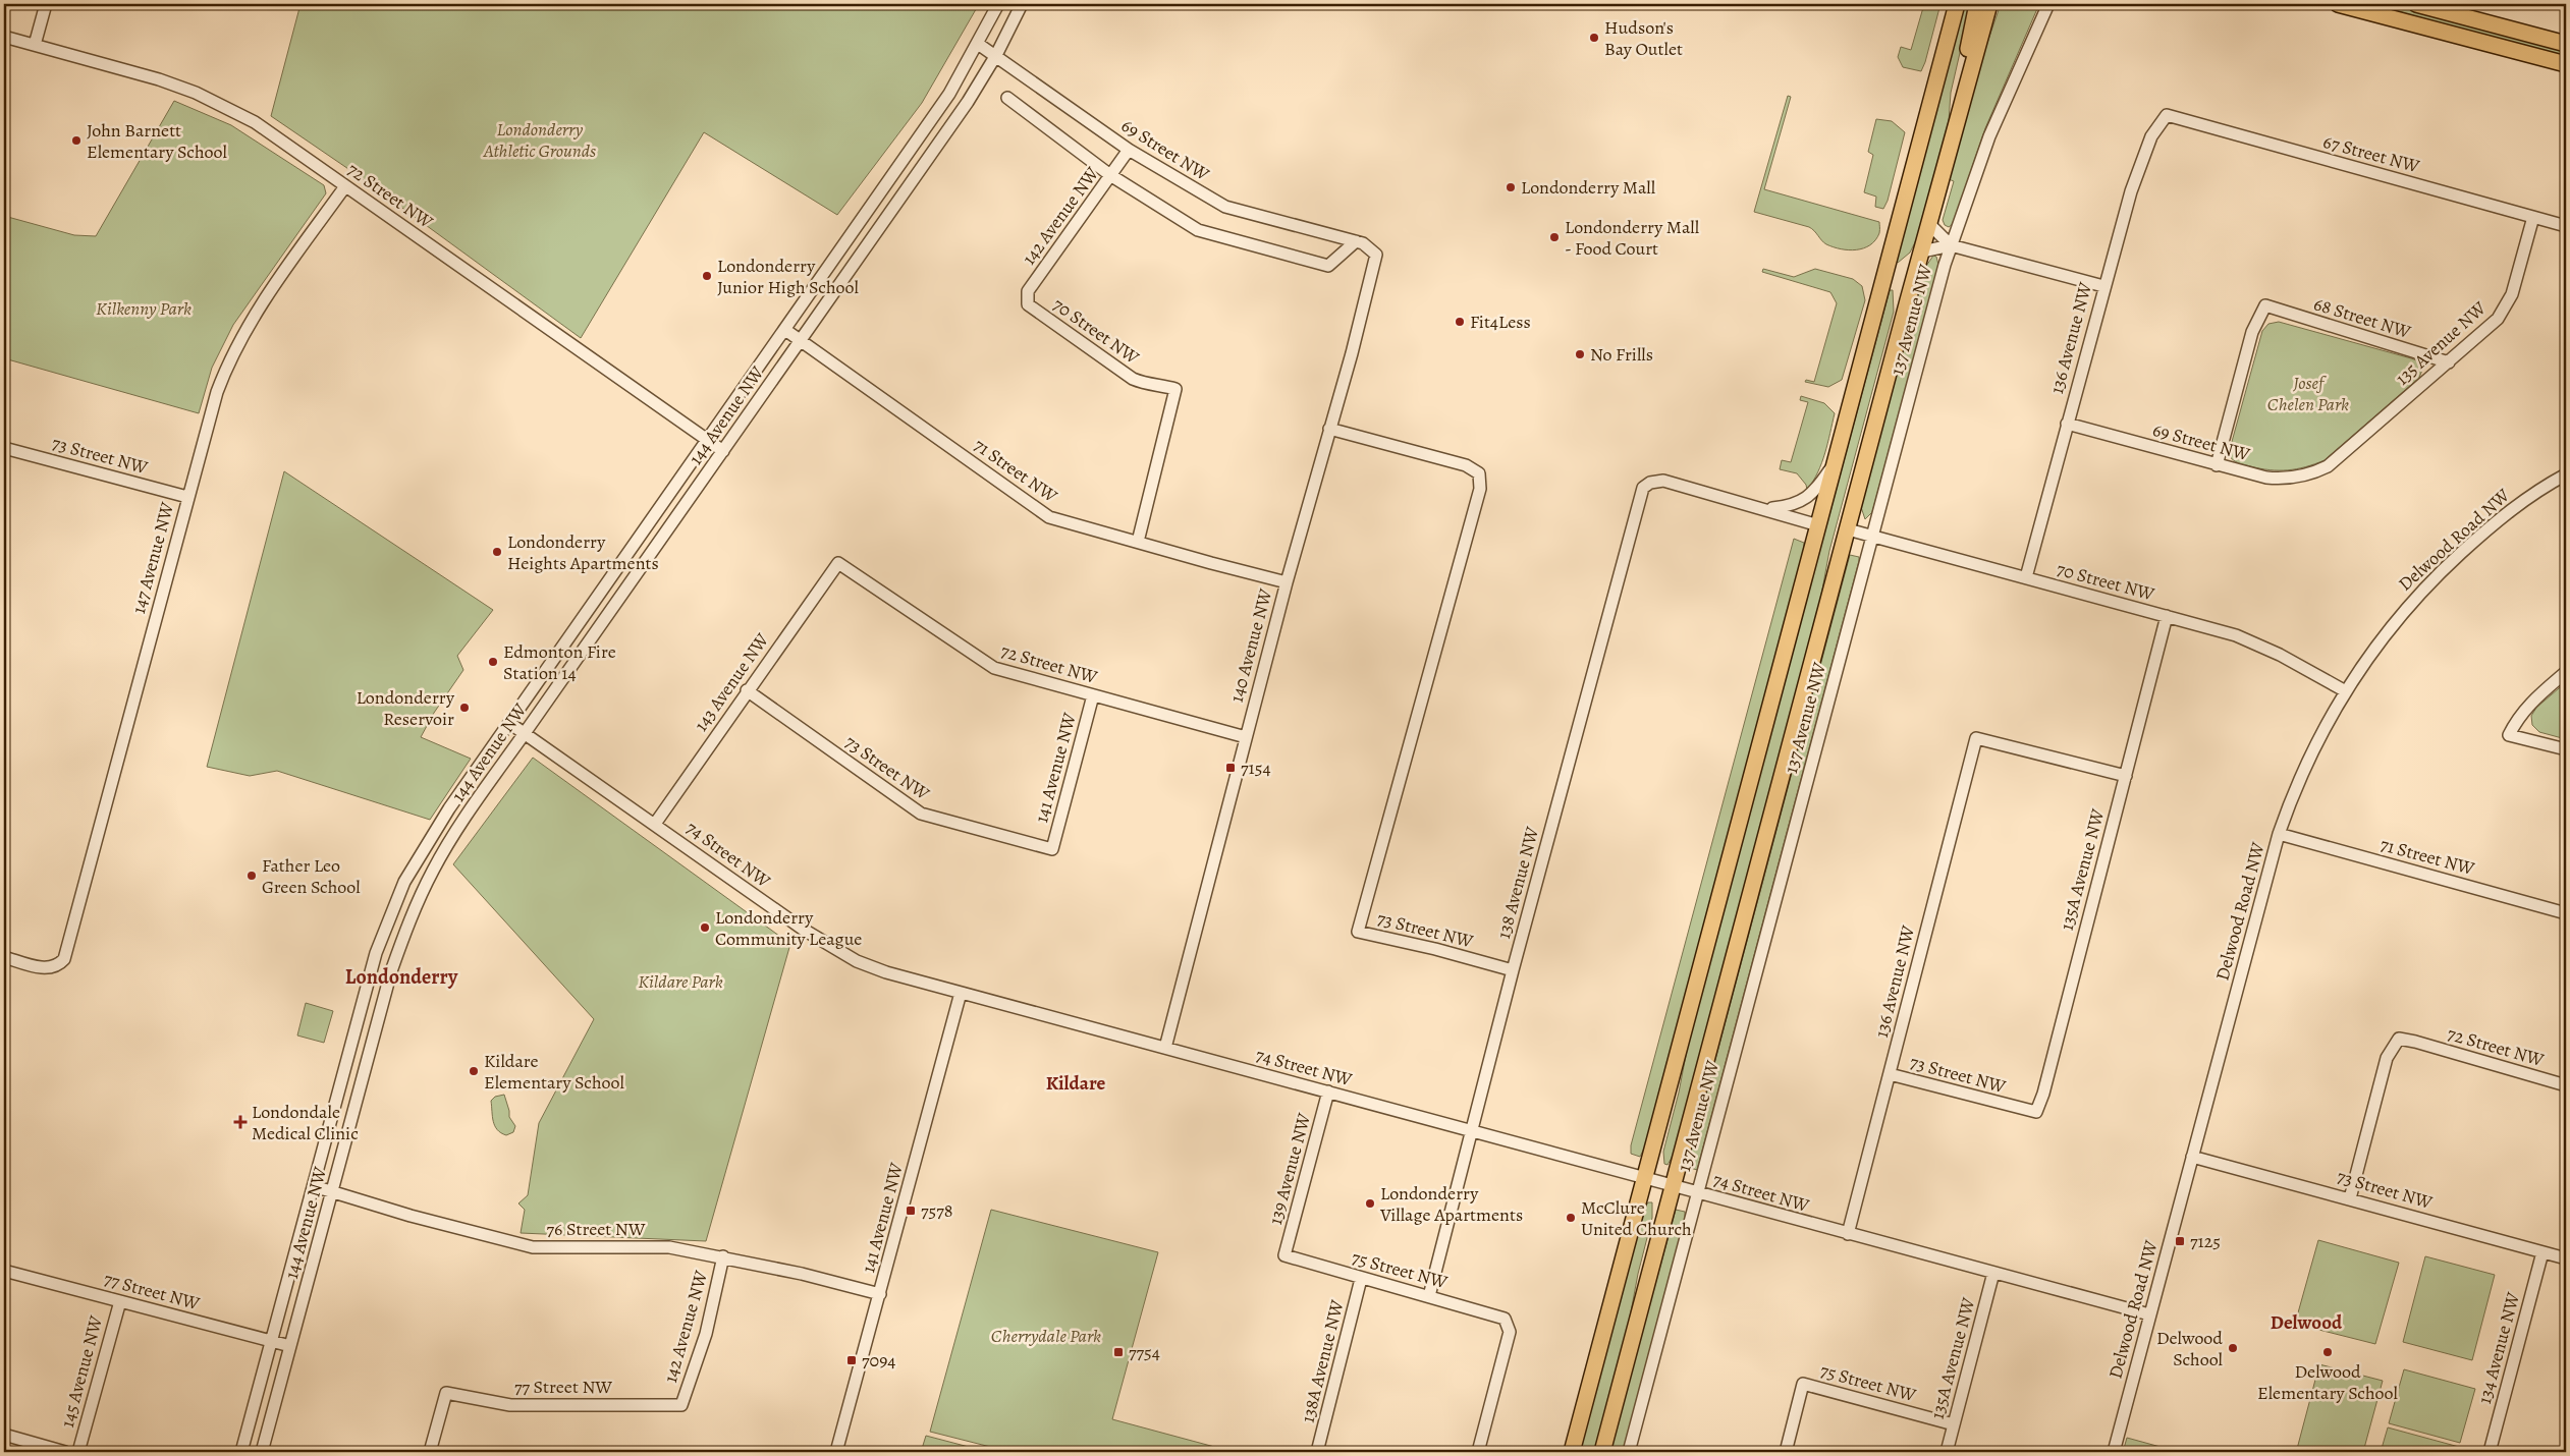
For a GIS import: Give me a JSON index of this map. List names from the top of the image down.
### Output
{
  "streets": {
    "main road": ["137 Avenue NW"],
    "street": [
      "69 Street NW",
      "67 Street NW",
      "72 Street NW",
      "142 Avenue NW",
      "68 Street NW",
      "70 Street NW",
      "136 Avenue NW",
      "135 Avenue NW",
      "144 Avenue NW",
      "73 Street NW",
      "71 Street NW",
      "Delwood Road NW",
      "147 Avenue NW",
      "140 Avenue NW",
      "143 Avenue NW",
      "141 Avenue NW",
      "74 Street NW",
      "135A Avenue NW",
      "138 Avenue NW",
      "139 Avenue NW",
      "76 Street NW",
      "75 Street NW",
      "77 Street NW",
      "134 Avenue NW",
      "138A Avenue NW",
      "145 Avenue NW"
    ]
  },
  "crossings": [
    ["69 Street NW", "142 Avenue NW"],
    ["69 Street NW", "68 Street NW"],
    ["69 Street NW", "136 Avenue NW"],
    ["69 Street NW", "135 Avenue NW"],
    ["69 Street NW", "144 Avenue NW"],
    ["69 Street NW", "140 Avenue NW"],
    ["67 Street NW", "136 Avenue NW"],
    ["67 Street NW", "135 Avenue NW"],
    ["72 Street NW", "144 Avenue NW"],
    ["72 Street NW", "73 Street NW"],
    ["72 Street NW", "147 Avenue NW"],
    ["72 Street NW", "140 Avenue NW"],
    ["72 Street NW", "143 Avenue NW"],
    ["72 Street NW", "141 Avenue NW"],
    ["142 Avenue NW", "70 Street NW"],
    ["142 Avenue NW", "76 Street NW"],
    ["142 Avenue NW", "77 Street NW"],
    ["68 Street NW", "135 Avenue NW"],
    ["137 Avenue NW", "70 Street NW"],
    ["137 Avenue NW", "74 Street NW"],
    ["137 Avenue NW", "138 Avenue NW"],
    ["70 Street NW", "136 Avenue NW"],
    ["70 Street NW", "71 Street NW"],
    ["70 Street NW", "Delwood Road NW"],
    ["70 Street NW", "135A Avenue NW"],
    ["136 Avenue NW", "73 Street NW"],
    ["136 Avenue NW", "74 Street NW"],
    ["136 Avenue NW", "135A Avenue NW"],
    ["144 Avenue NW", "71 Street NW"],
    ["144 Avenue NW", "74 Street NW"],
    ["144 Avenue NW", "76 Street NW"],
    ["144 Avenue NW", "77 Street NW"],
    ["73 Street NW", "Delwood Road NW"],
    ["73 Street NW", "147 Avenue NW"],
    ["73 Street NW", "140 Avenue NW"],
    ["73 Street NW", "143 Avenue NW"],
    ["73 Street NW", "141 Avenue NW"],
    ["73 Street NW", "135A Avenue NW"],
    ["73 Street NW", "138 Avenue NW"],
    ["73 Street NW", "134 Avenue NW"],
    ["71 Street NW", "Delwood Road NW"],
    ["71 Street NW", "140 Avenue NW"],
    ["Delwood Road NW", "74 Street NW"],
    ["140 Avenue NW", "74 Street NW"],
    ["143 Avenue NW", "74 Street NW"],
    ["141 Avenue NW", "74 Street NW"],
    ["141 Avenue NW", "76 Street NW"],
    ["74 Street NW", "135A Avenue NW"],
    ["74 Street NW", "138 Avenue NW"],
    ["74 Street NW", "139 Avenue NW"],
    ["135A Avenue NW", "75 Street NW"],
    ["138 Avenue NW", "75 Street NW"],
    ["139 Avenue NW", "75 Street NW"],
    ["75 Street NW", "138A Avenue NW"],
    ["77 Street NW", "145 Avenue NW"]
  ],
  "districts": ["Londonderry", "Kildare", "Delwood"],
  "parks": [
    "Londonderry Athletic Grounds",
    "Kilkenny Park",
    "Josef Chelen Park",
    "Kildare Park",
    "Cherrydale Park"
  ],
  "places": {
    "other": [
      "Hudson's Bay Outlet",
      "John Barnett Elementary School",
      "Londonderry Mall",
      "Londonderry Mall - Food Court",
      "Londonderry Junior High School",
      "Fit4Less",
      "No Frills",
      "Londonderry Heights Apartments",
      "Edmonton Fire Station 14",
      "Londonderry Reservoir",
      "Father Leo Green School",
      "Londonderry Community League",
      "Kildare Elementary School",
      "Londonderry Village Apartments",
      "McClure United Church",
      "Delwood School",
      "Delwood Elementary School"
    ],
    "transit": [
      "7154",
      "7578",
      "7125",
      "7754",
      "7094"
    ],
    "health": ["Londondale Medical Clinic"]
  }
}
